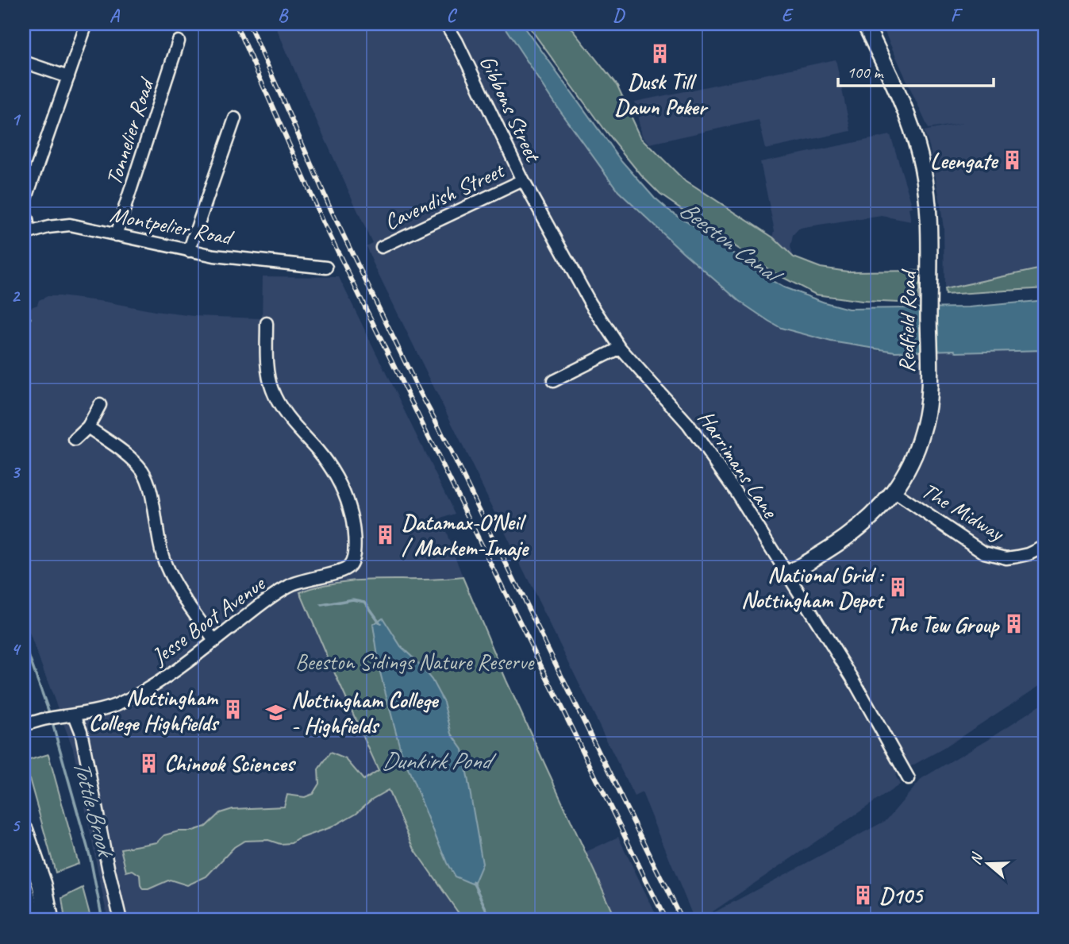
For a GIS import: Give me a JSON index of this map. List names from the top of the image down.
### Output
{
  "streets": {
    "street": [
      "Gibbons Street",
      "Tonnelier Road",
      "Cavendish Street",
      "Montpelier Road",
      "Redfield Road",
      "Harrimans Lane",
      "The Midway",
      "Jesse Boot Avenue"
    ]
  },
  "crossings": [
    ["Gibbons Street", "Cavendish Street"],
    ["Gibbons Street", "Harrimans Lane"],
    ["Tonnelier Road", "Montpelier Road"],
    ["Cavendish Street", "Harrimans Lane"],
    ["Redfield Road", "Harrimans Lane"],
    ["Redfield Road", "The Midway"]
  ],
  "water": ["Beeston Canal", "Dunkirk Pond", "Tottle Brook"],
  "parks": ["Beeston Sidings Nature Reserve"],
  "places": {
    "building": [
      "Dusk Till Dawn Poker",
      "Leengate",
      "Datamax-O’Neil / Markem-Imaje",
      "National Grid : Nottingham Depot",
      "The Tew Group",
      "Nottingham College Highfields",
      "Chinook Sciences",
      "D105"
    ],
    "school or university": ["Nottingham College - Highfields"]
  },
  "scale_bar": "100 m",
  "north": "left",
  "grid": {
    "columns": [
      "A",
      "B",
      "C",
      "D",
      "E",
      "F"
    ],
    "rows": [
      "1",
      "2",
      "3",
      "4",
      "5"
    ]
  }
}
